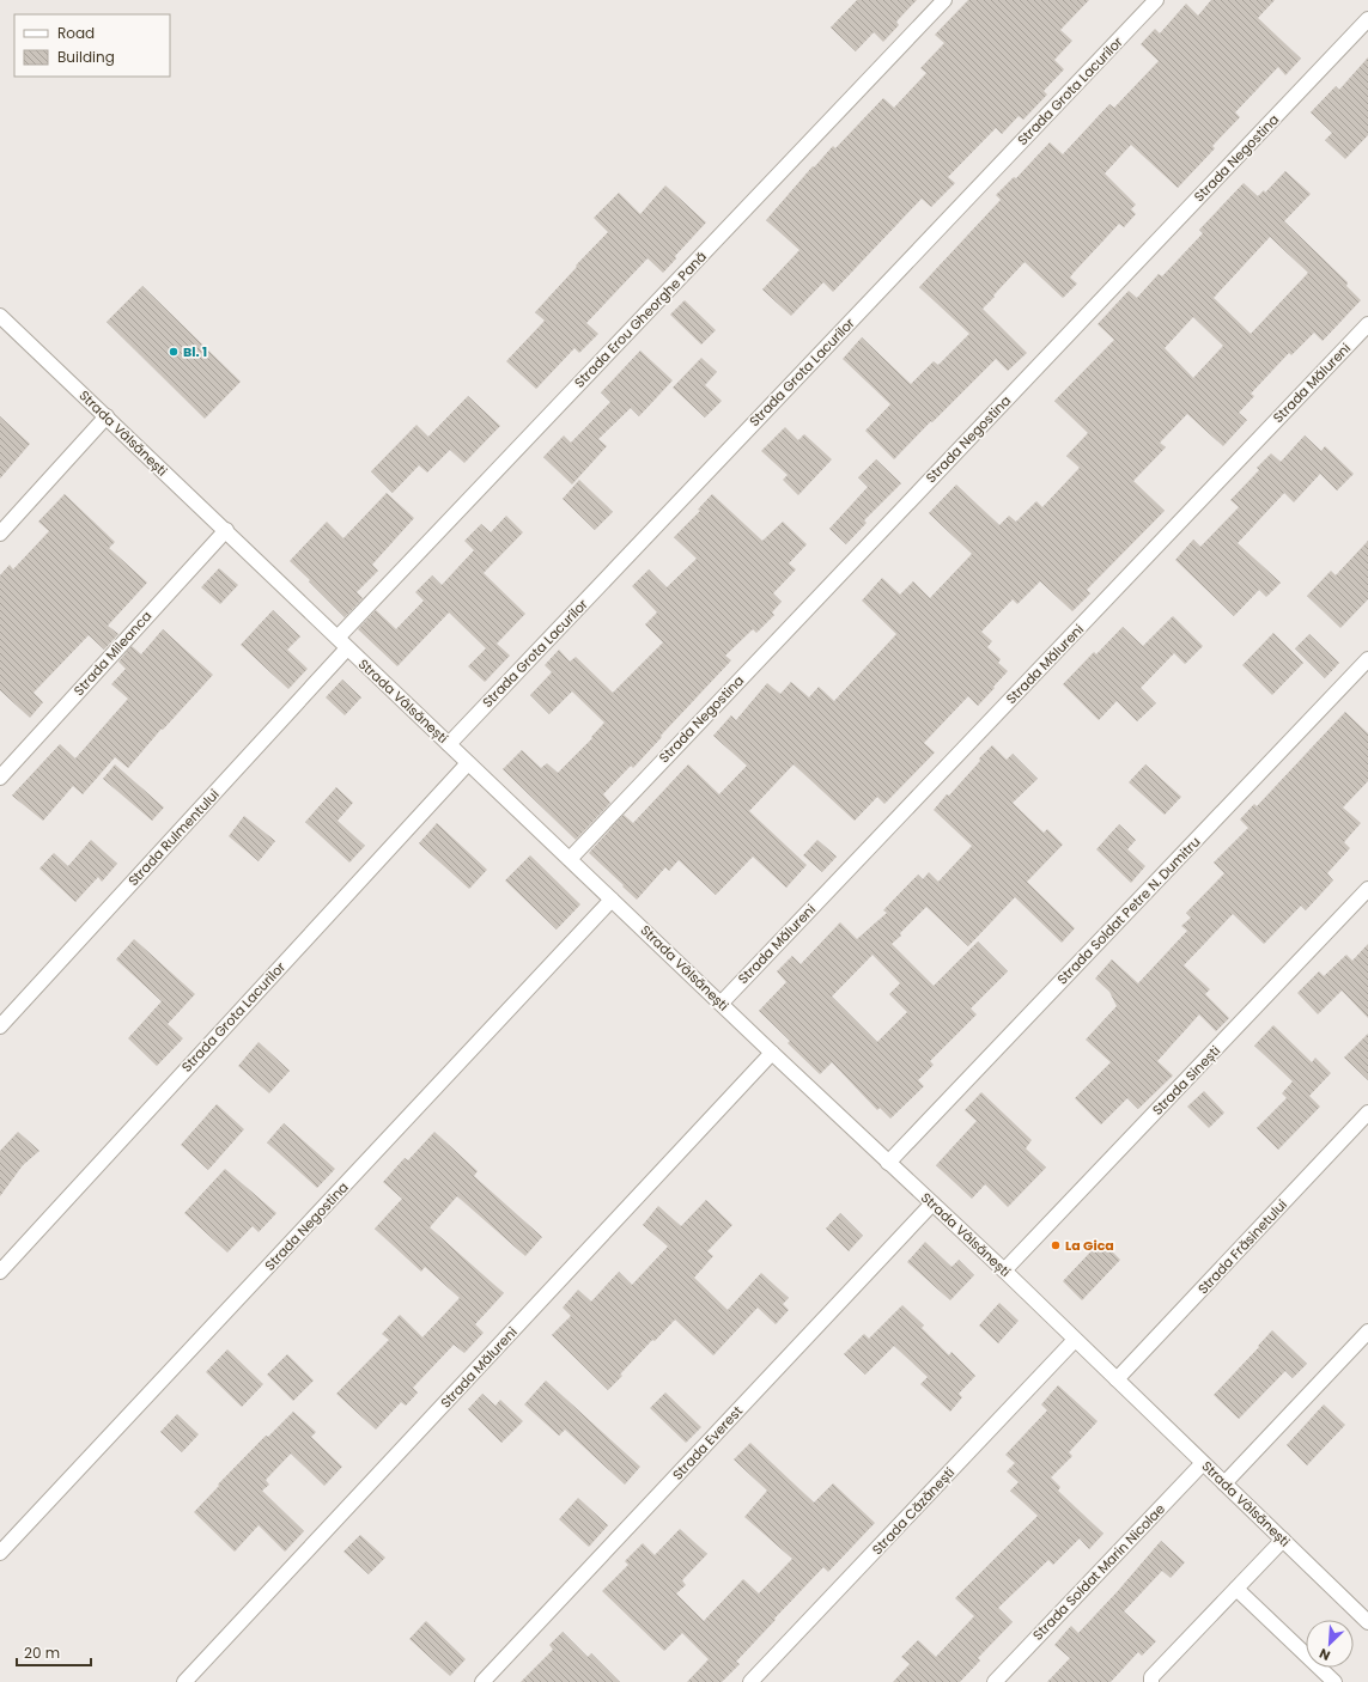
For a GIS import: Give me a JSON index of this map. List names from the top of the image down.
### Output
{
  "streets": {
    "street": [
      "Strada Grota Lacurilor",
      "Strada Negostina",
      "Strada Erou Gheorghe Pană",
      "Strada Mălureni",
      "Strada Vâlsănești",
      "Strada Mileanca",
      "Strada Rulmentului",
      "Strada Soldat Petre N. Dumitru",
      "Strada Sinești",
      "Strada Frăsinetului",
      "Strada Everest",
      "Strada Căzănești",
      "Strada Soldat Marin Nicolae"
    ]
  },
  "crossings": [
    ["Strada Grota Lacurilor", "Strada Vâlsănești"],
    ["Strada Negostina", "Strada Vâlsănești"],
    ["Strada Erou Gheorghe Pană", "Strada Vâlsănești"],
    ["Strada Erou Gheorghe Pană", "Strada Rulmentului"],
    ["Strada Mălureni", "Strada Vâlsănești"],
    ["Strada Vâlsănești", "Strada Mileanca"],
    ["Strada Vâlsănești", "Strada Rulmentului"],
    ["Strada Vâlsănești", "Strada Soldat Petre N. Dumitru"],
    ["Strada Vâlsănești", "Strada Sinești"],
    ["Strada Vâlsănești", "Strada Frăsinetului"],
    ["Strada Vâlsănești", "Strada Everest"],
    ["Strada Vâlsănești", "Strada Căzănești"],
    ["Strada Vâlsănești", "Strada Soldat Marin Nicolae"]
  ],
  "places": ["Bl. 1", "La Gica"],
  "legend": ["Road", "Building"],
  "scale_bar": "20 m",
  "north": "bottom left"
}
